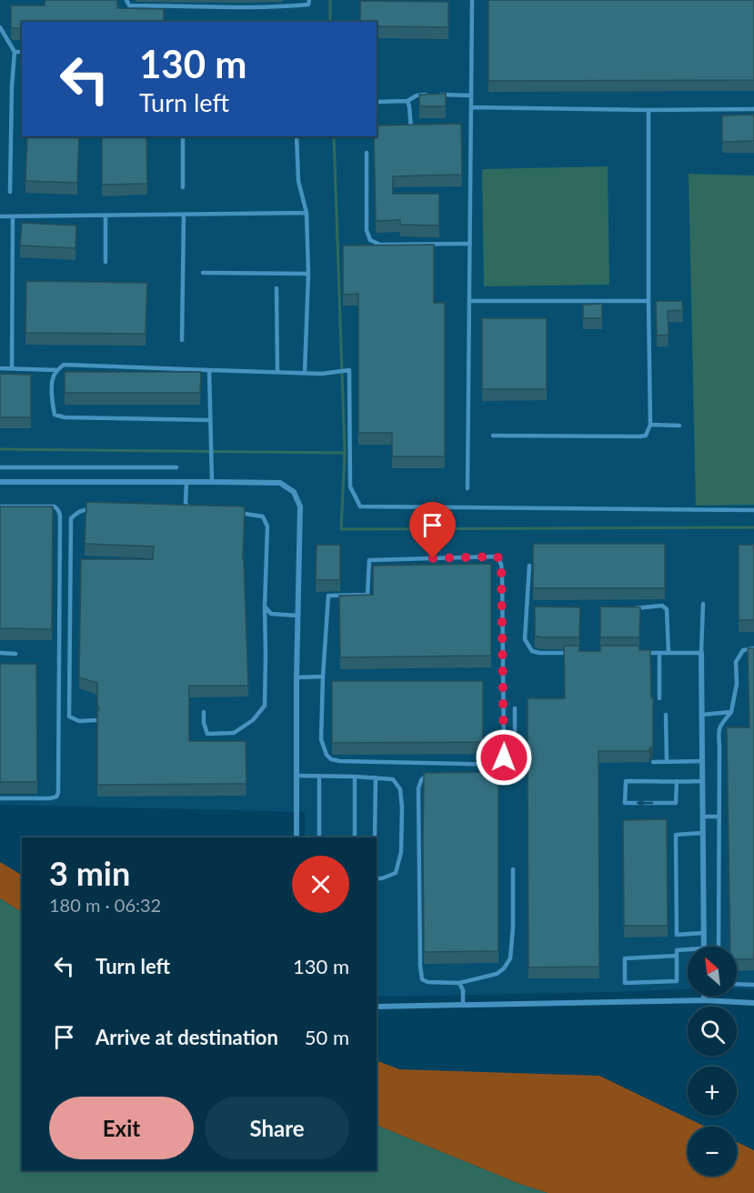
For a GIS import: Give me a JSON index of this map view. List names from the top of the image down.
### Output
{
  "north": "top left",
  "page": {
    "turn": ["130 m", "Turn left"],
    "heading": ["3 min", "180 m · 06:32"],
    "list": [
      {
        "name": "Turn left",
        "value": "130 m"
      },
      {
        "name": "Arrive at destination",
        "value": "50 m"
      }
    ],
    "map_buttons": ["+", "−"],
    "buttons": ["Exit", "Share"]
  }
}
